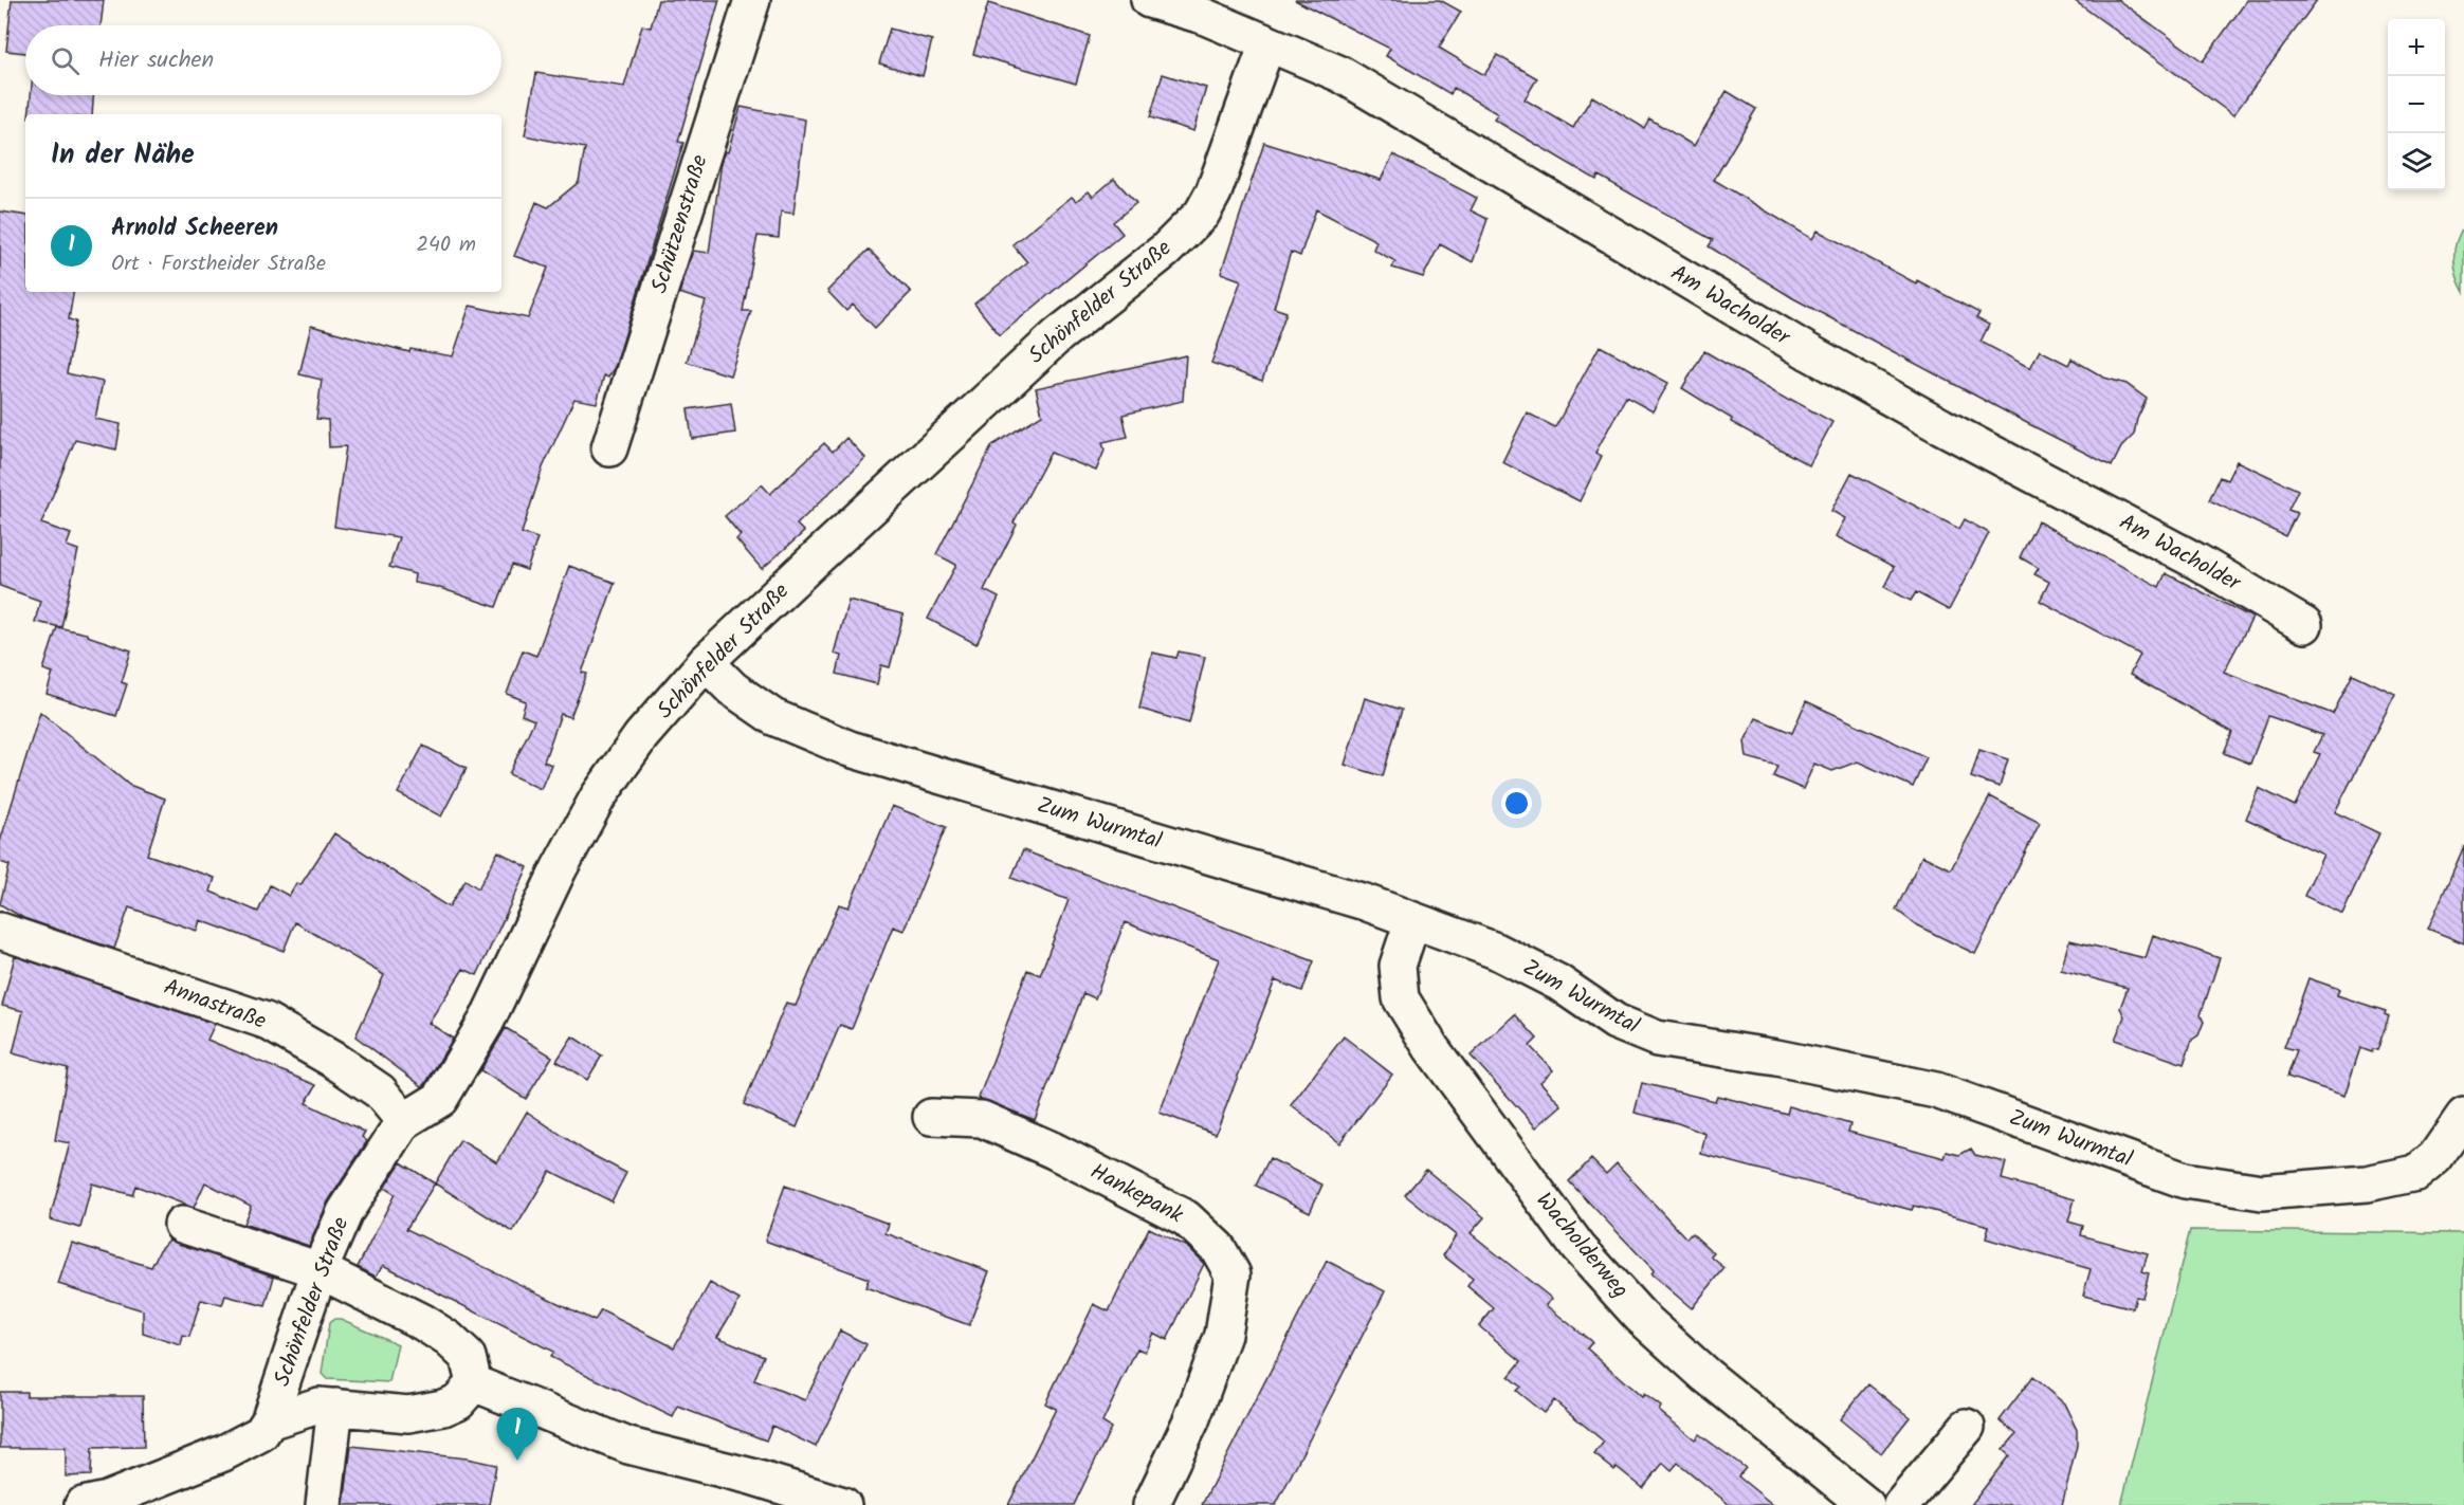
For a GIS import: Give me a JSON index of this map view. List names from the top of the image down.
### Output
{
  "streets": {
    "street": [
      "Schützenstraße",
      "Schönfelder Straße",
      "Am Wacholder",
      "Zum Wurmtal",
      "Annastraße",
      "Hankepank",
      "Wacholderweg"
    ]
  },
  "crossings": [
    ["Schönfelder Straße", "Am Wacholder"],
    ["Schönfelder Straße", "Zum Wurmtal"],
    ["Schönfelder Straße", "Annastraße"],
    ["Zum Wurmtal", "Wacholderweg"]
  ],
  "page": {
    "map_buttons": ["+", "−"],
    "search": "Hier suchen",
    "heading": "In der Nähe",
    "list": [
      {
        "mark": "1",
        "name": "Arnold Scheeren",
        "note": "Ort · Forstheider Straße",
        "value": "240 m"
      }
    ],
    "pins": "1"
  }
}
